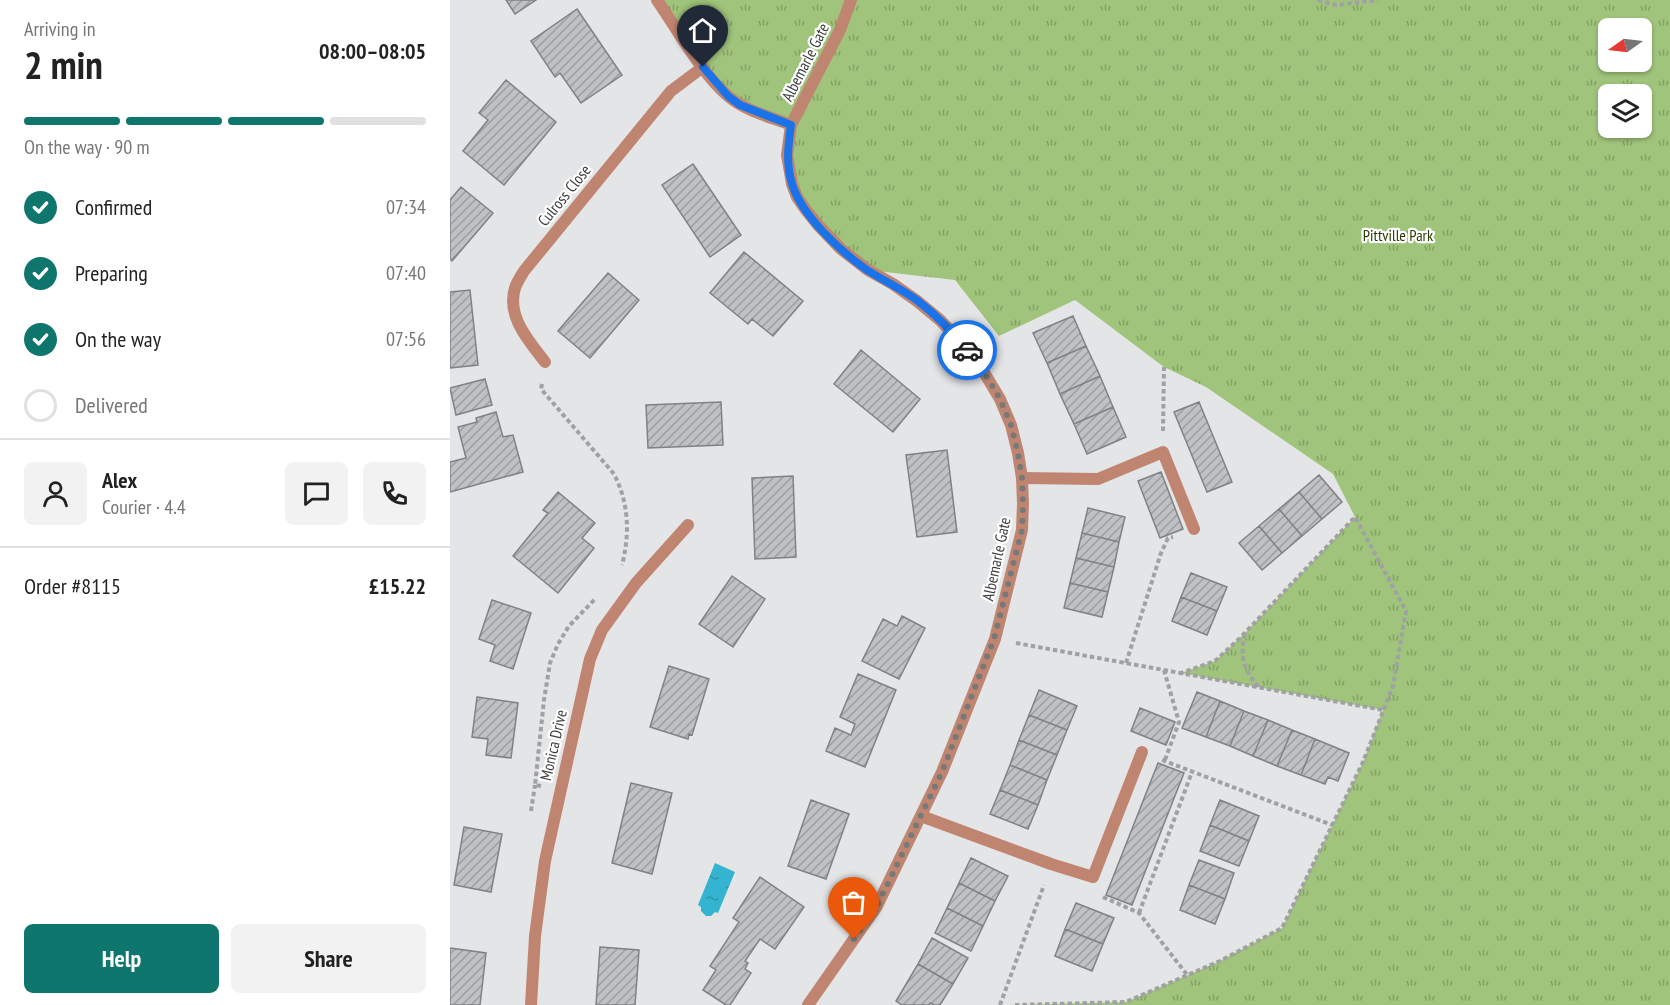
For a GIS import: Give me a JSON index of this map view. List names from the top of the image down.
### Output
{
  "streets": {
    "street": ["Albemarle Gate", "Culross Close", "Monica Drive"]
  },
  "parks": ["Pittville Park"],
  "north": "left",
  "page": {
    "heading": ["2 min", "Arriving in", "08:00–08:05"],
    "panel": [
      "Alex",
      "Courier · 4.4",
      "Order #8115",
      "£15.22"
    ],
    "bar": "On the way · 90 m",
    "list": [
      ["Confirmed", "07:34"],
      ["Preparing", "07:40"],
      ["On the way", "07:56"],
      "Delivered"
    ],
    "buttons": ["Help", "Share"]
  }
}
